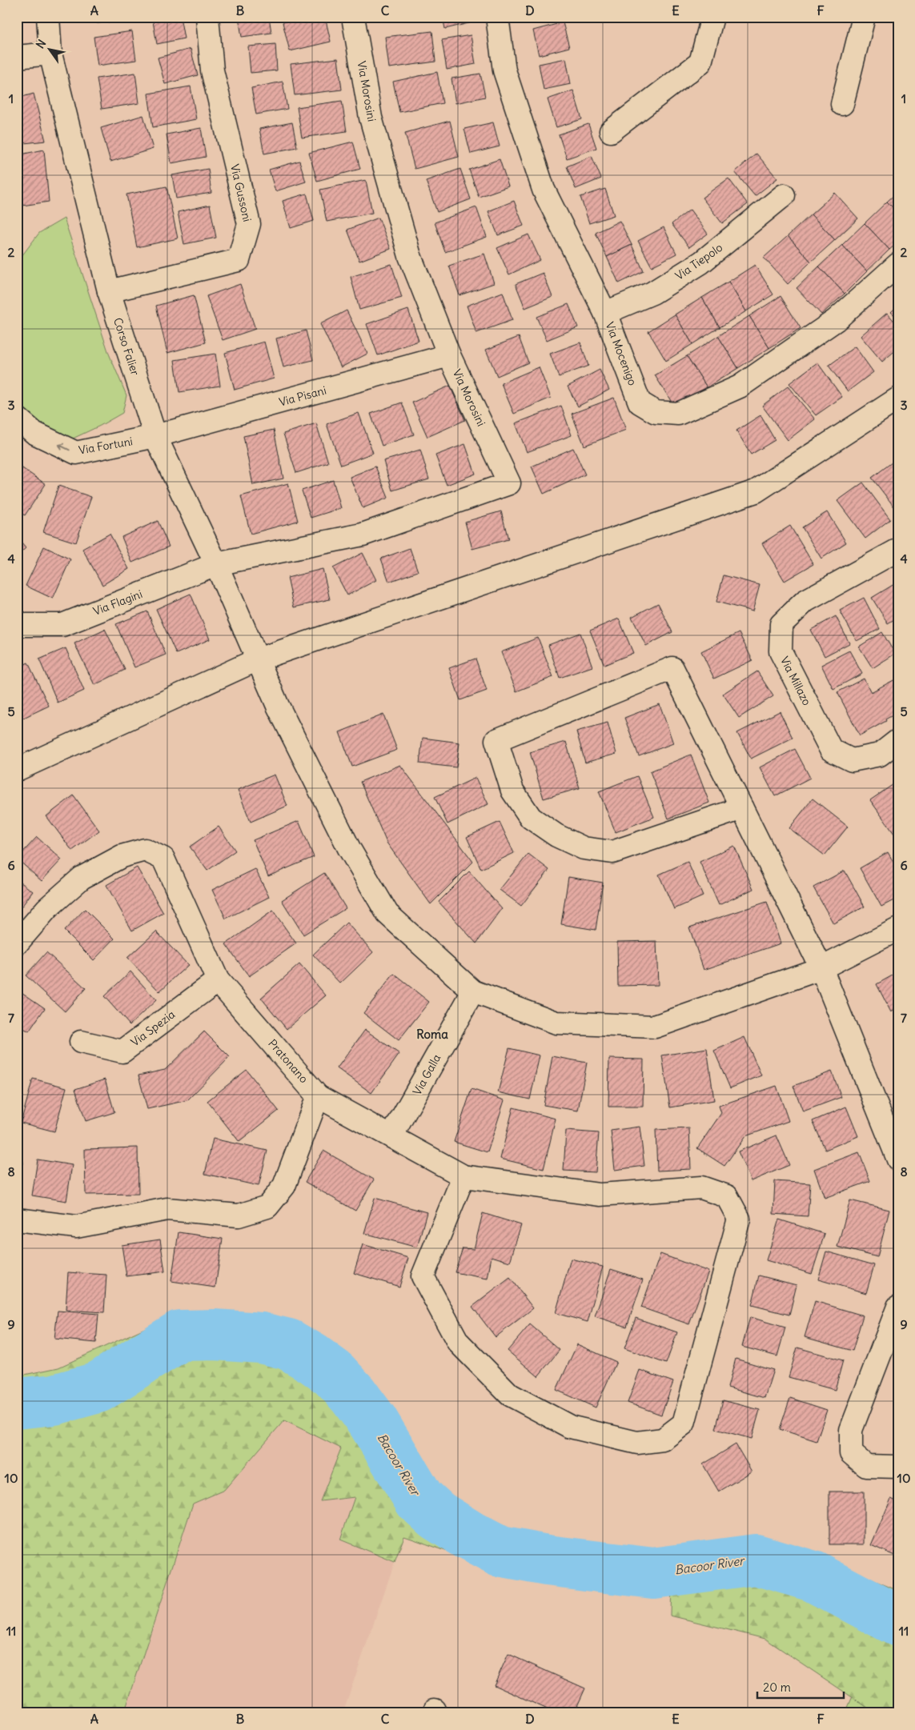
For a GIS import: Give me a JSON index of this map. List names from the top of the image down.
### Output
{
  "streets": {
    "street": [
      "Via Morosini",
      "Via Gussoni",
      "Via Tiepolo",
      "Corso Falier",
      "Via Mocenigo",
      "Via Pisani",
      "Via Fortuni",
      "Via Flagini",
      "Via Millazo",
      "Via Spezia",
      "Pratonano",
      "Via Galla"
    ]
  },
  "crossings": [
    ["Via Morosini", "Corso Falier"],
    ["Via Morosini", "Via Pisani"],
    ["Via Morosini", "Via Flagini"],
    ["Via Gussoni", "Corso Falier"],
    ["Via Tiepolo", "Via Mocenigo"],
    ["Corso Falier", "Via Pisani"],
    ["Corso Falier", "Via Fortuni"],
    ["Corso Falier", "Via Flagini"],
    ["Corso Falier", "Via Galla"],
    ["Via Pisani", "Via Fortuni"],
    ["Via Spezia", "Pratonano"]
  ],
  "one_way": ["Via Fortuni"],
  "districts": ["Roma"],
  "water": ["Bacoor River"],
  "scale_bar": "20 m",
  "north": "top left",
  "grid": {
    "columns": [
      "A",
      "B",
      "C",
      "D",
      "E",
      "F"
    ],
    "rows": [
      "1",
      "2",
      "3",
      "4",
      "5",
      "6",
      "7",
      "8",
      "9",
      "10",
      "11"
    ]
  }
}
